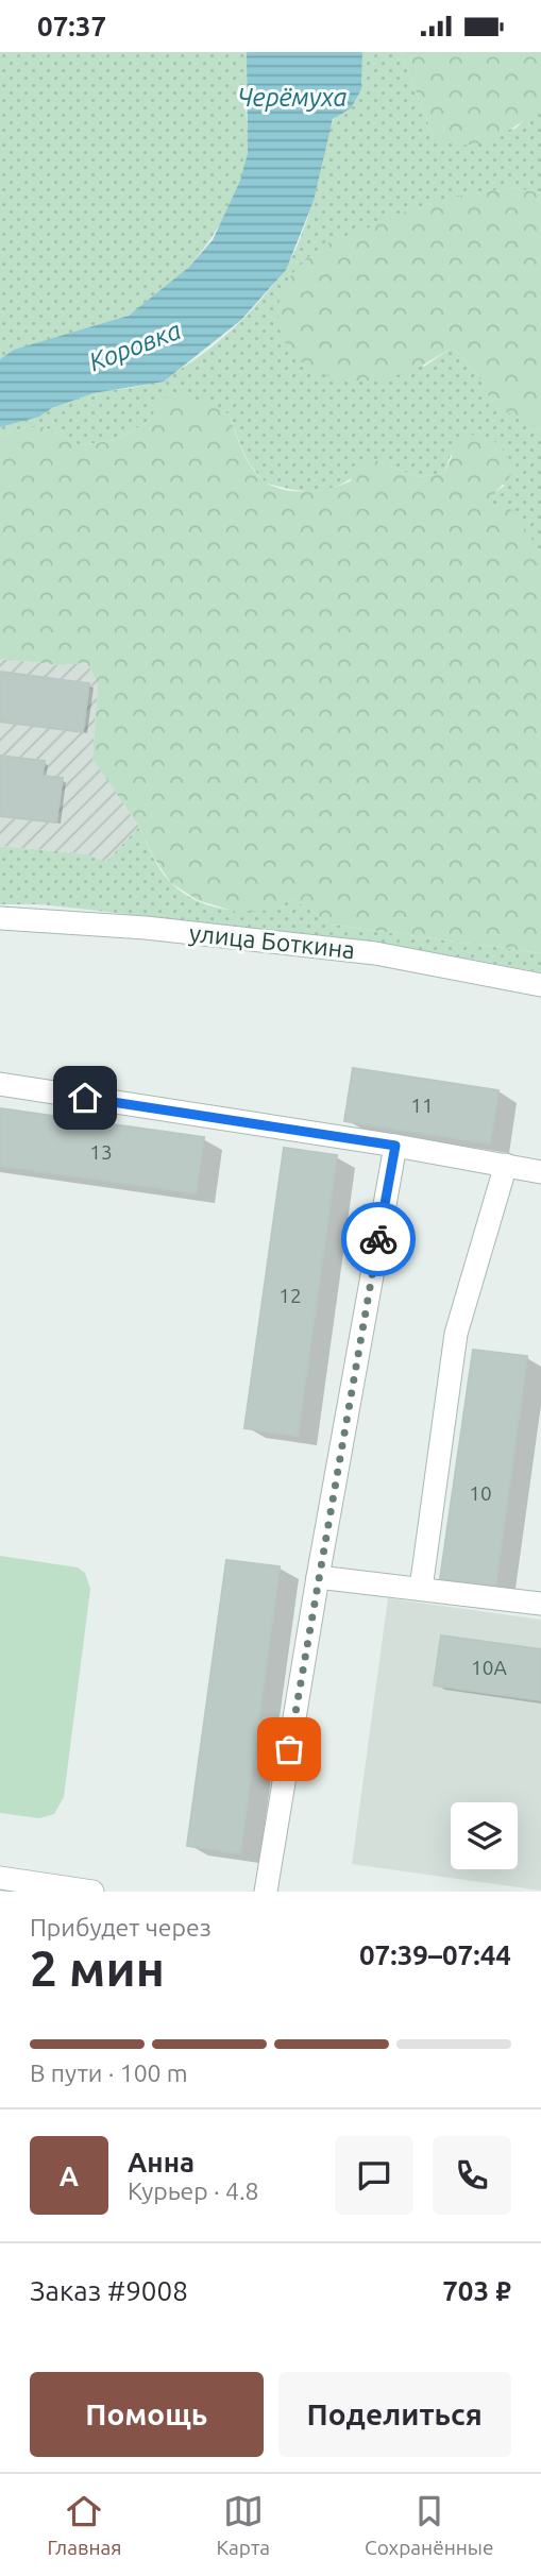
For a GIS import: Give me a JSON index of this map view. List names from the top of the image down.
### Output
{
  "streets": {
    "street": ["улица Боткина"]
  },
  "water": ["Черёмуха", "Коровка"],
  "house_numbers": [
    "11",
    "13",
    "12",
    "10",
    "10А"
  ],
  "page": {
    "status": "07:37",
    "heading": ["2 мин", "Прибудет через", "07:39–07:44"],
    "panel": [
      "Анна",
      "Курьер · 4.8",
      "Заказ #9008",
      "703 ₽"
    ],
    "bar": "В пути · 100 m",
    "round": "А",
    "buttons": ["Помощь", "Поделиться"],
    "tabs": ["Главная", "Карта", "Сохранённые"]
  }
}
